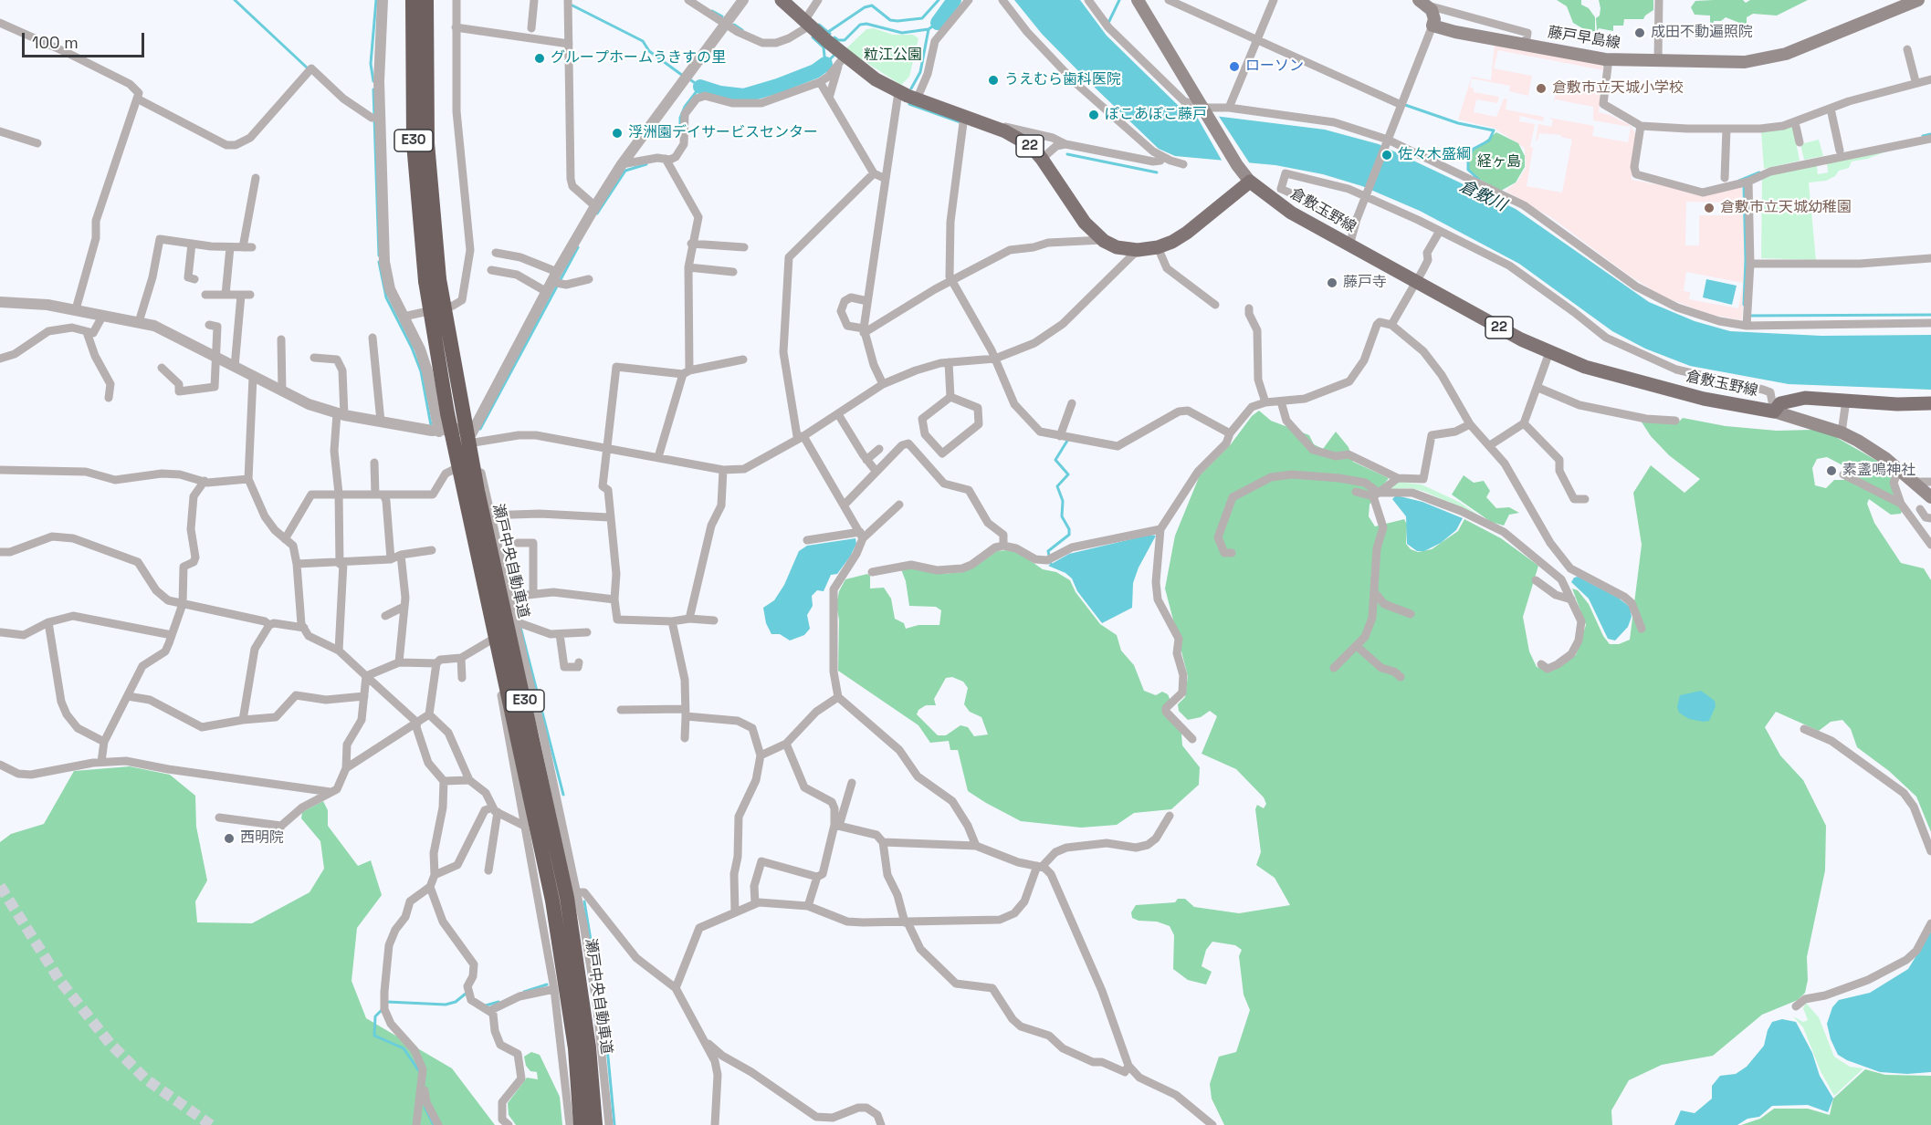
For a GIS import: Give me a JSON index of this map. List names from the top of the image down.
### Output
{
  "streets": {
    "highway": ["E30", "瀬戸中央自動車道"],
    "main road": ["藤戸早島線", "22", "倉敷玉野線"]
  },
  "crossings": [
    ["22", "倉敷玉野線"]
  ],
  "water": ["倉敷川"],
  "parks": ["粒江公園", "経ヶ島"],
  "places": [
    "成田不動遍照院",
    "グループホームうきすの里",
    "ローソン",
    "うえむら歯科医院",
    "倉敷市立天城小学校",
    "ぽこあぽこ藤戸",
    "浮洲園デイサービスセンター",
    "佐々木盛綱",
    "倉敷市立天城幼稚園",
    "藤戸寺",
    "素盞鳴神社",
    "西明院"
  ],
  "scale_bar": "100 m"
}
